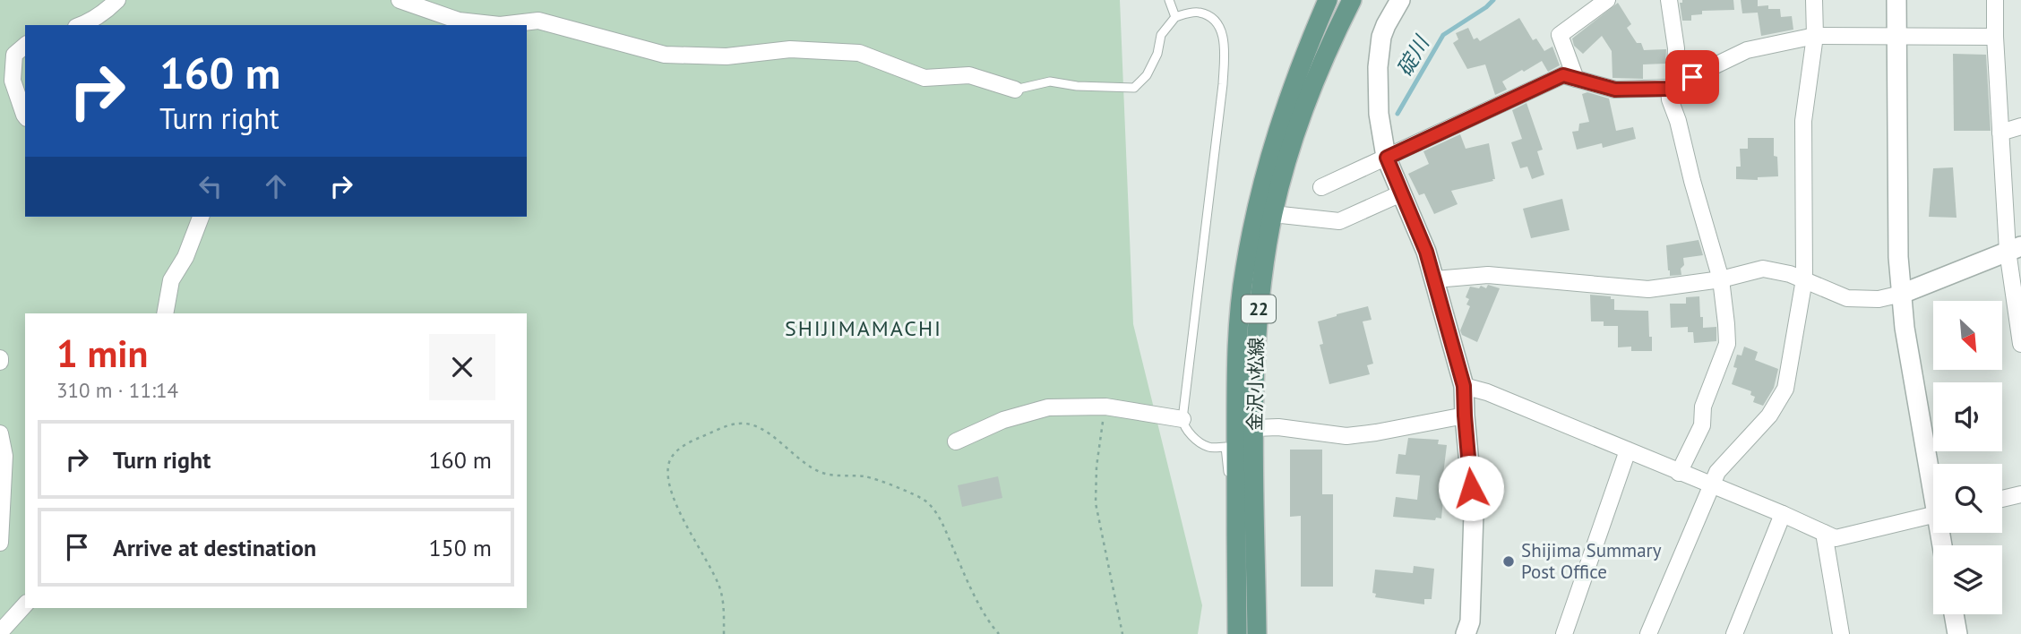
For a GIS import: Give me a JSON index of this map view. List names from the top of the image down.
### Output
{
  "streets": {
    "main road": ["22", "金沢小松線"]
  },
  "districts": ["SHIJIMAMACHI"],
  "water": ["碇川"],
  "places": ["Shijima Summary Post Office"],
  "north": "bottom right",
  "page": {
    "turn": ["160 m", "Turn right"],
    "heading": ["1 min", "310 m · 11:14"],
    "list": [
      {
        "name": "Turn right",
        "value": "160 m"
      },
      {
        "name": "Arrive at destination",
        "value": "150 m"
      }
    ]
  }
}
